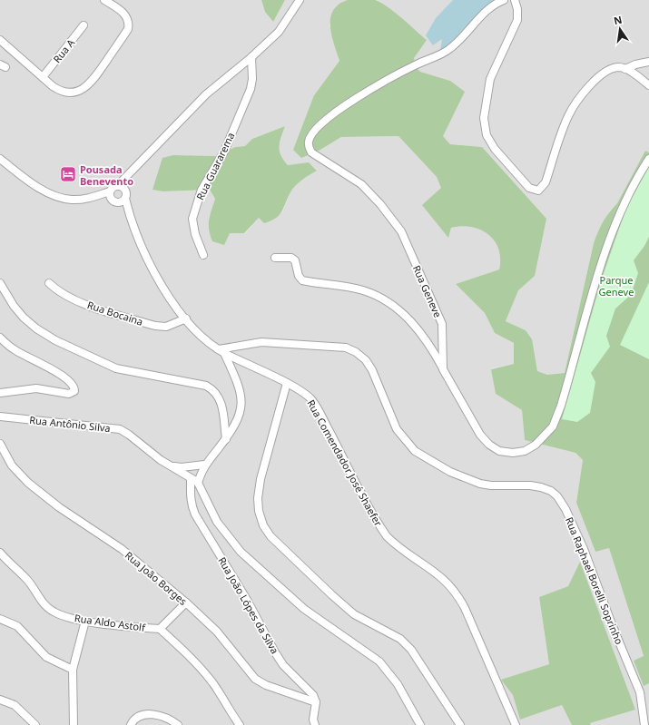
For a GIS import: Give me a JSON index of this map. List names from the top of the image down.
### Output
{
  "streets": {
    "street": [
      "Rua A",
      "Rua Guararema",
      "Rua Geneve",
      "Rua Bocaina",
      "Rua Antônio Silva",
      "Rua Comendador José Shaefer",
      "Rua João Borges",
      "Rua Raphael Borelli Soprinho",
      "Rua João Lópes da Silva",
      "Rua Aldo Astolf"
    ]
  },
  "crossings": [
    ["Rua Bocaina", "Rua Comendador José Shaefer"],
    ["Rua Antônio Silva", "Rua João Lópes da Silva"],
    ["Rua Comendador José Shaefer", "Rua Raphael Borelli Soprinho"],
    ["Rua João Borges", "Rua João Lópes da Silva"]
  ],
  "parks": ["Parque Geneve"],
  "places": {
    "hotel": ["Pousada Benevento"]
  },
  "north": "top"
}
